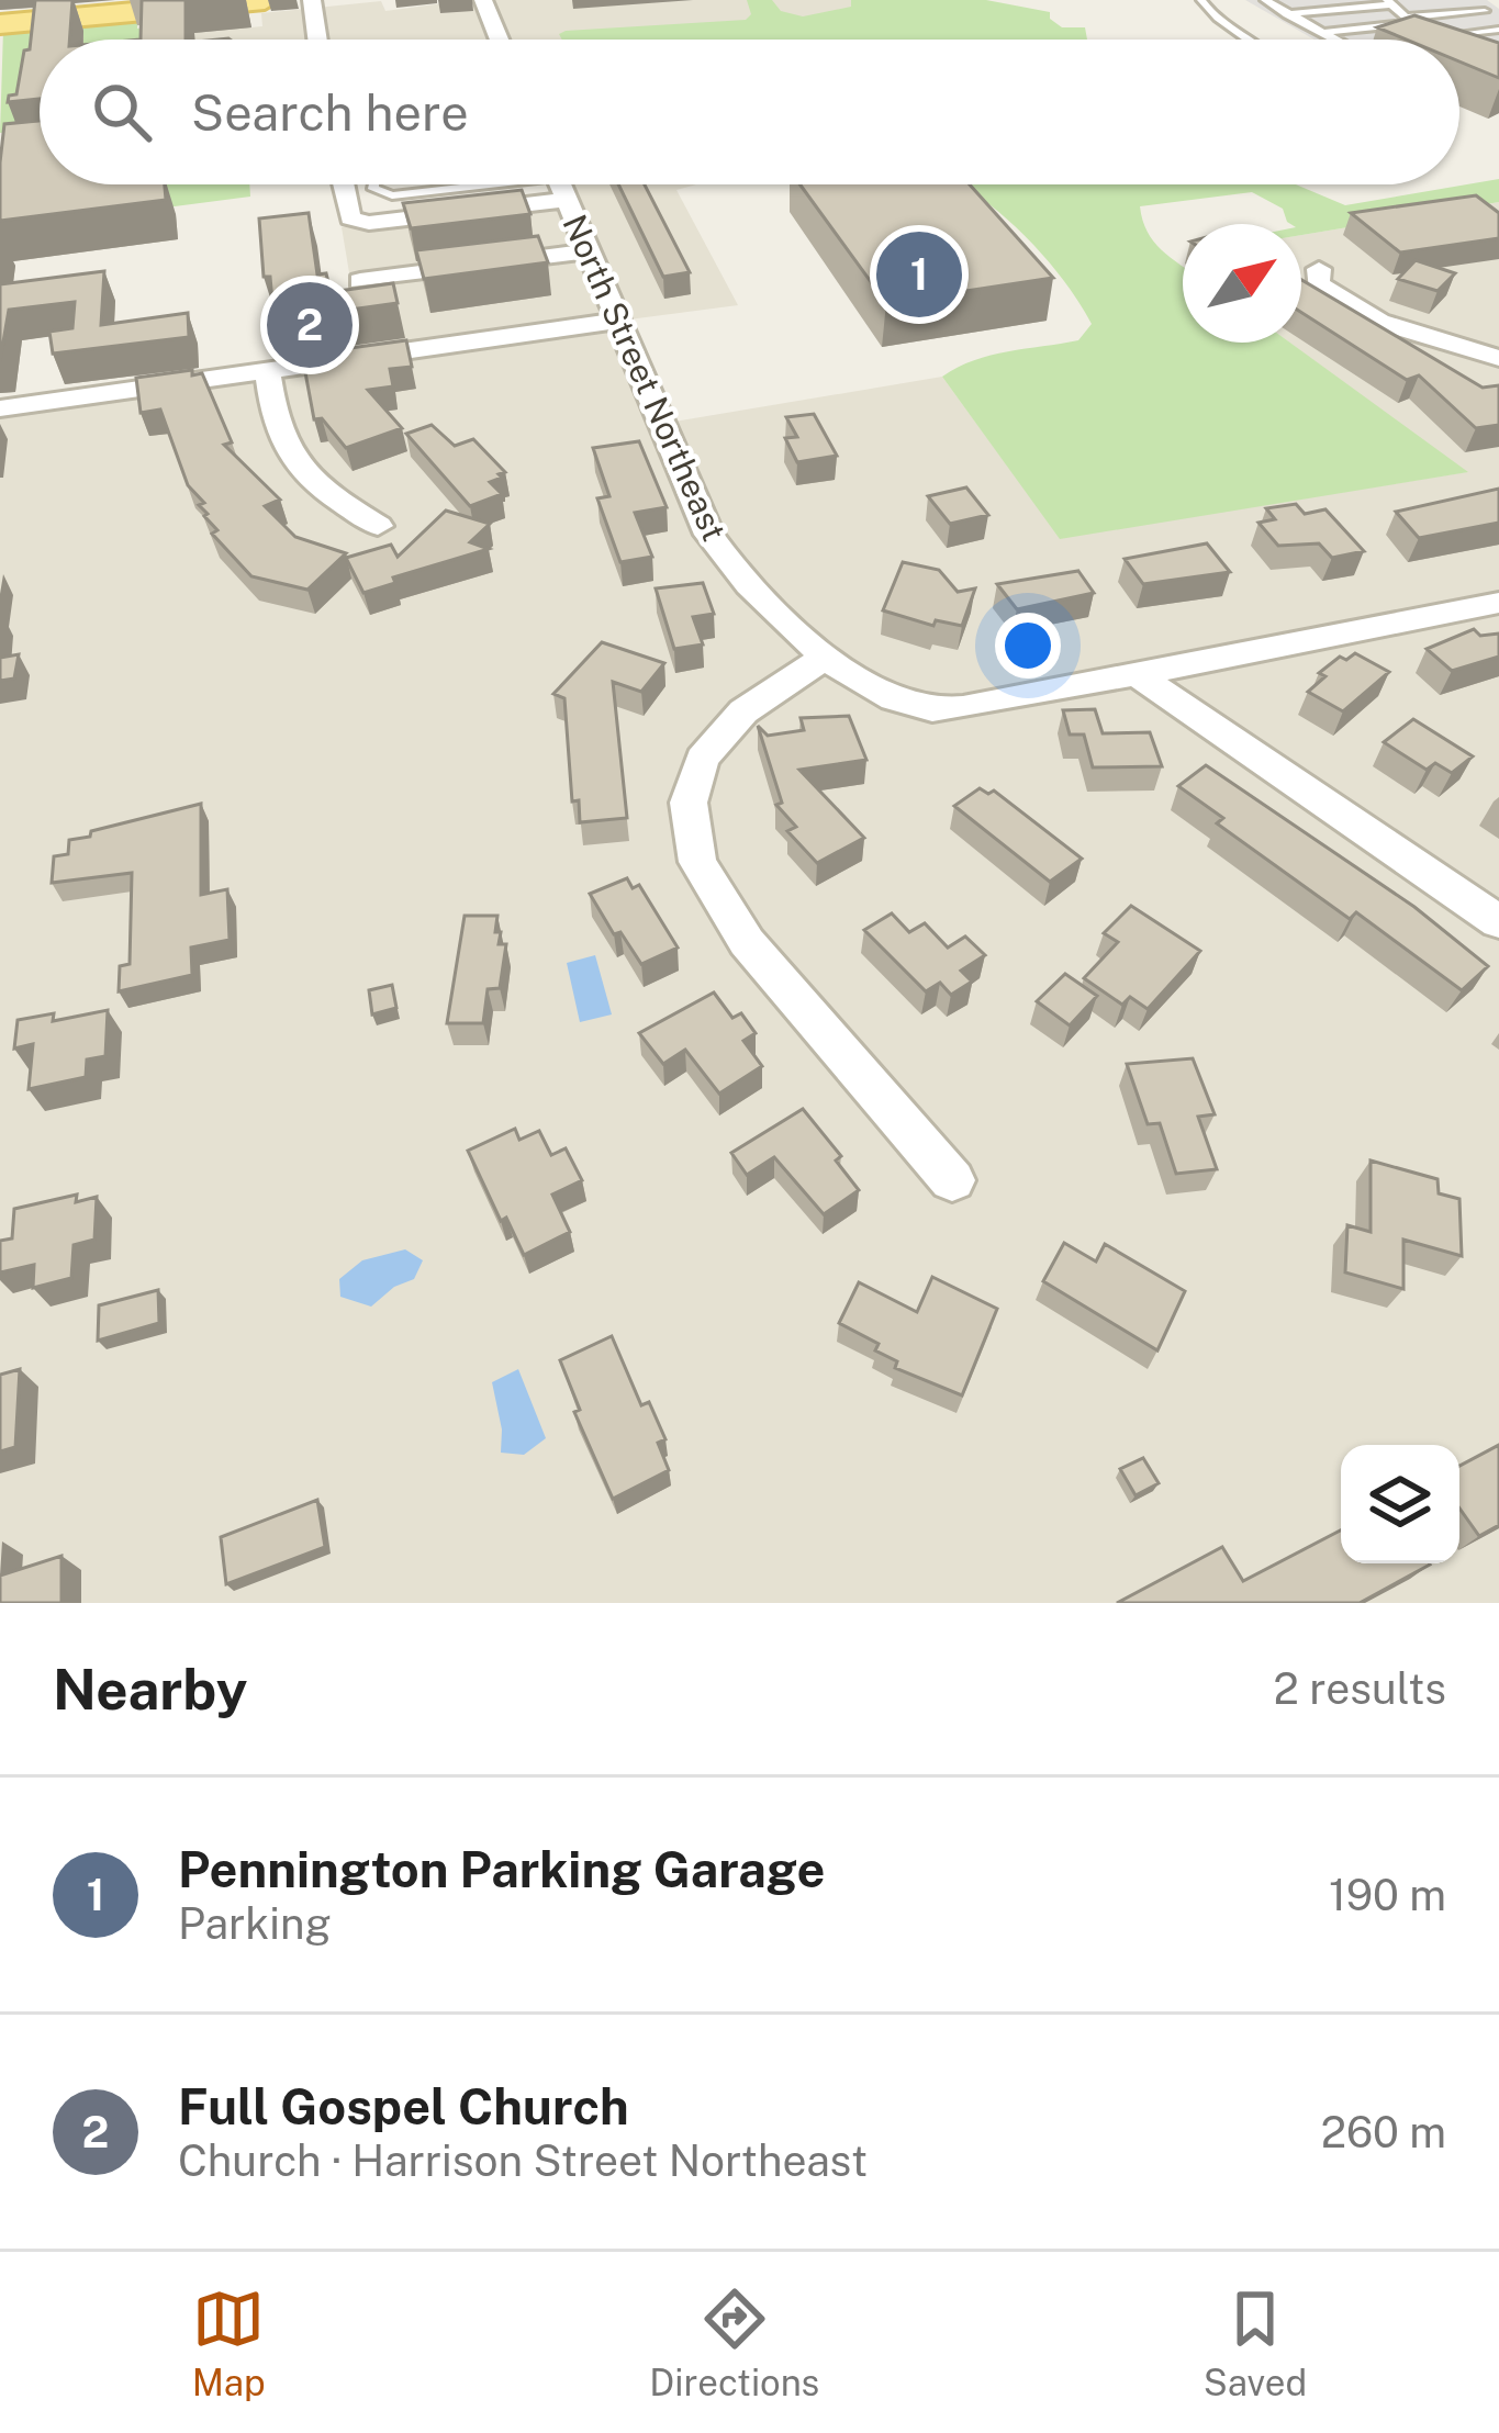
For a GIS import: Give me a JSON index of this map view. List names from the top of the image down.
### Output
{
  "streets": {
    "street": ["North Street Northeast"]
  },
  "north": "top right",
  "page": {
    "search": "Search here",
    "pins": ["1", "2"],
    "heading": ["Nearby", "2 results"],
    "list": [
      {
        "mark": "1",
        "name": "Pennington Parking Garage",
        "note": "Parking",
        "value": "190 m"
      },
      {
        "mark": "2",
        "name": "Full Gospel Church",
        "note": "Church · Harrison Street Northeast",
        "value": "260 m"
      }
    ],
    "nav": ["Map", "Directions", "Saved"]
  }
}
